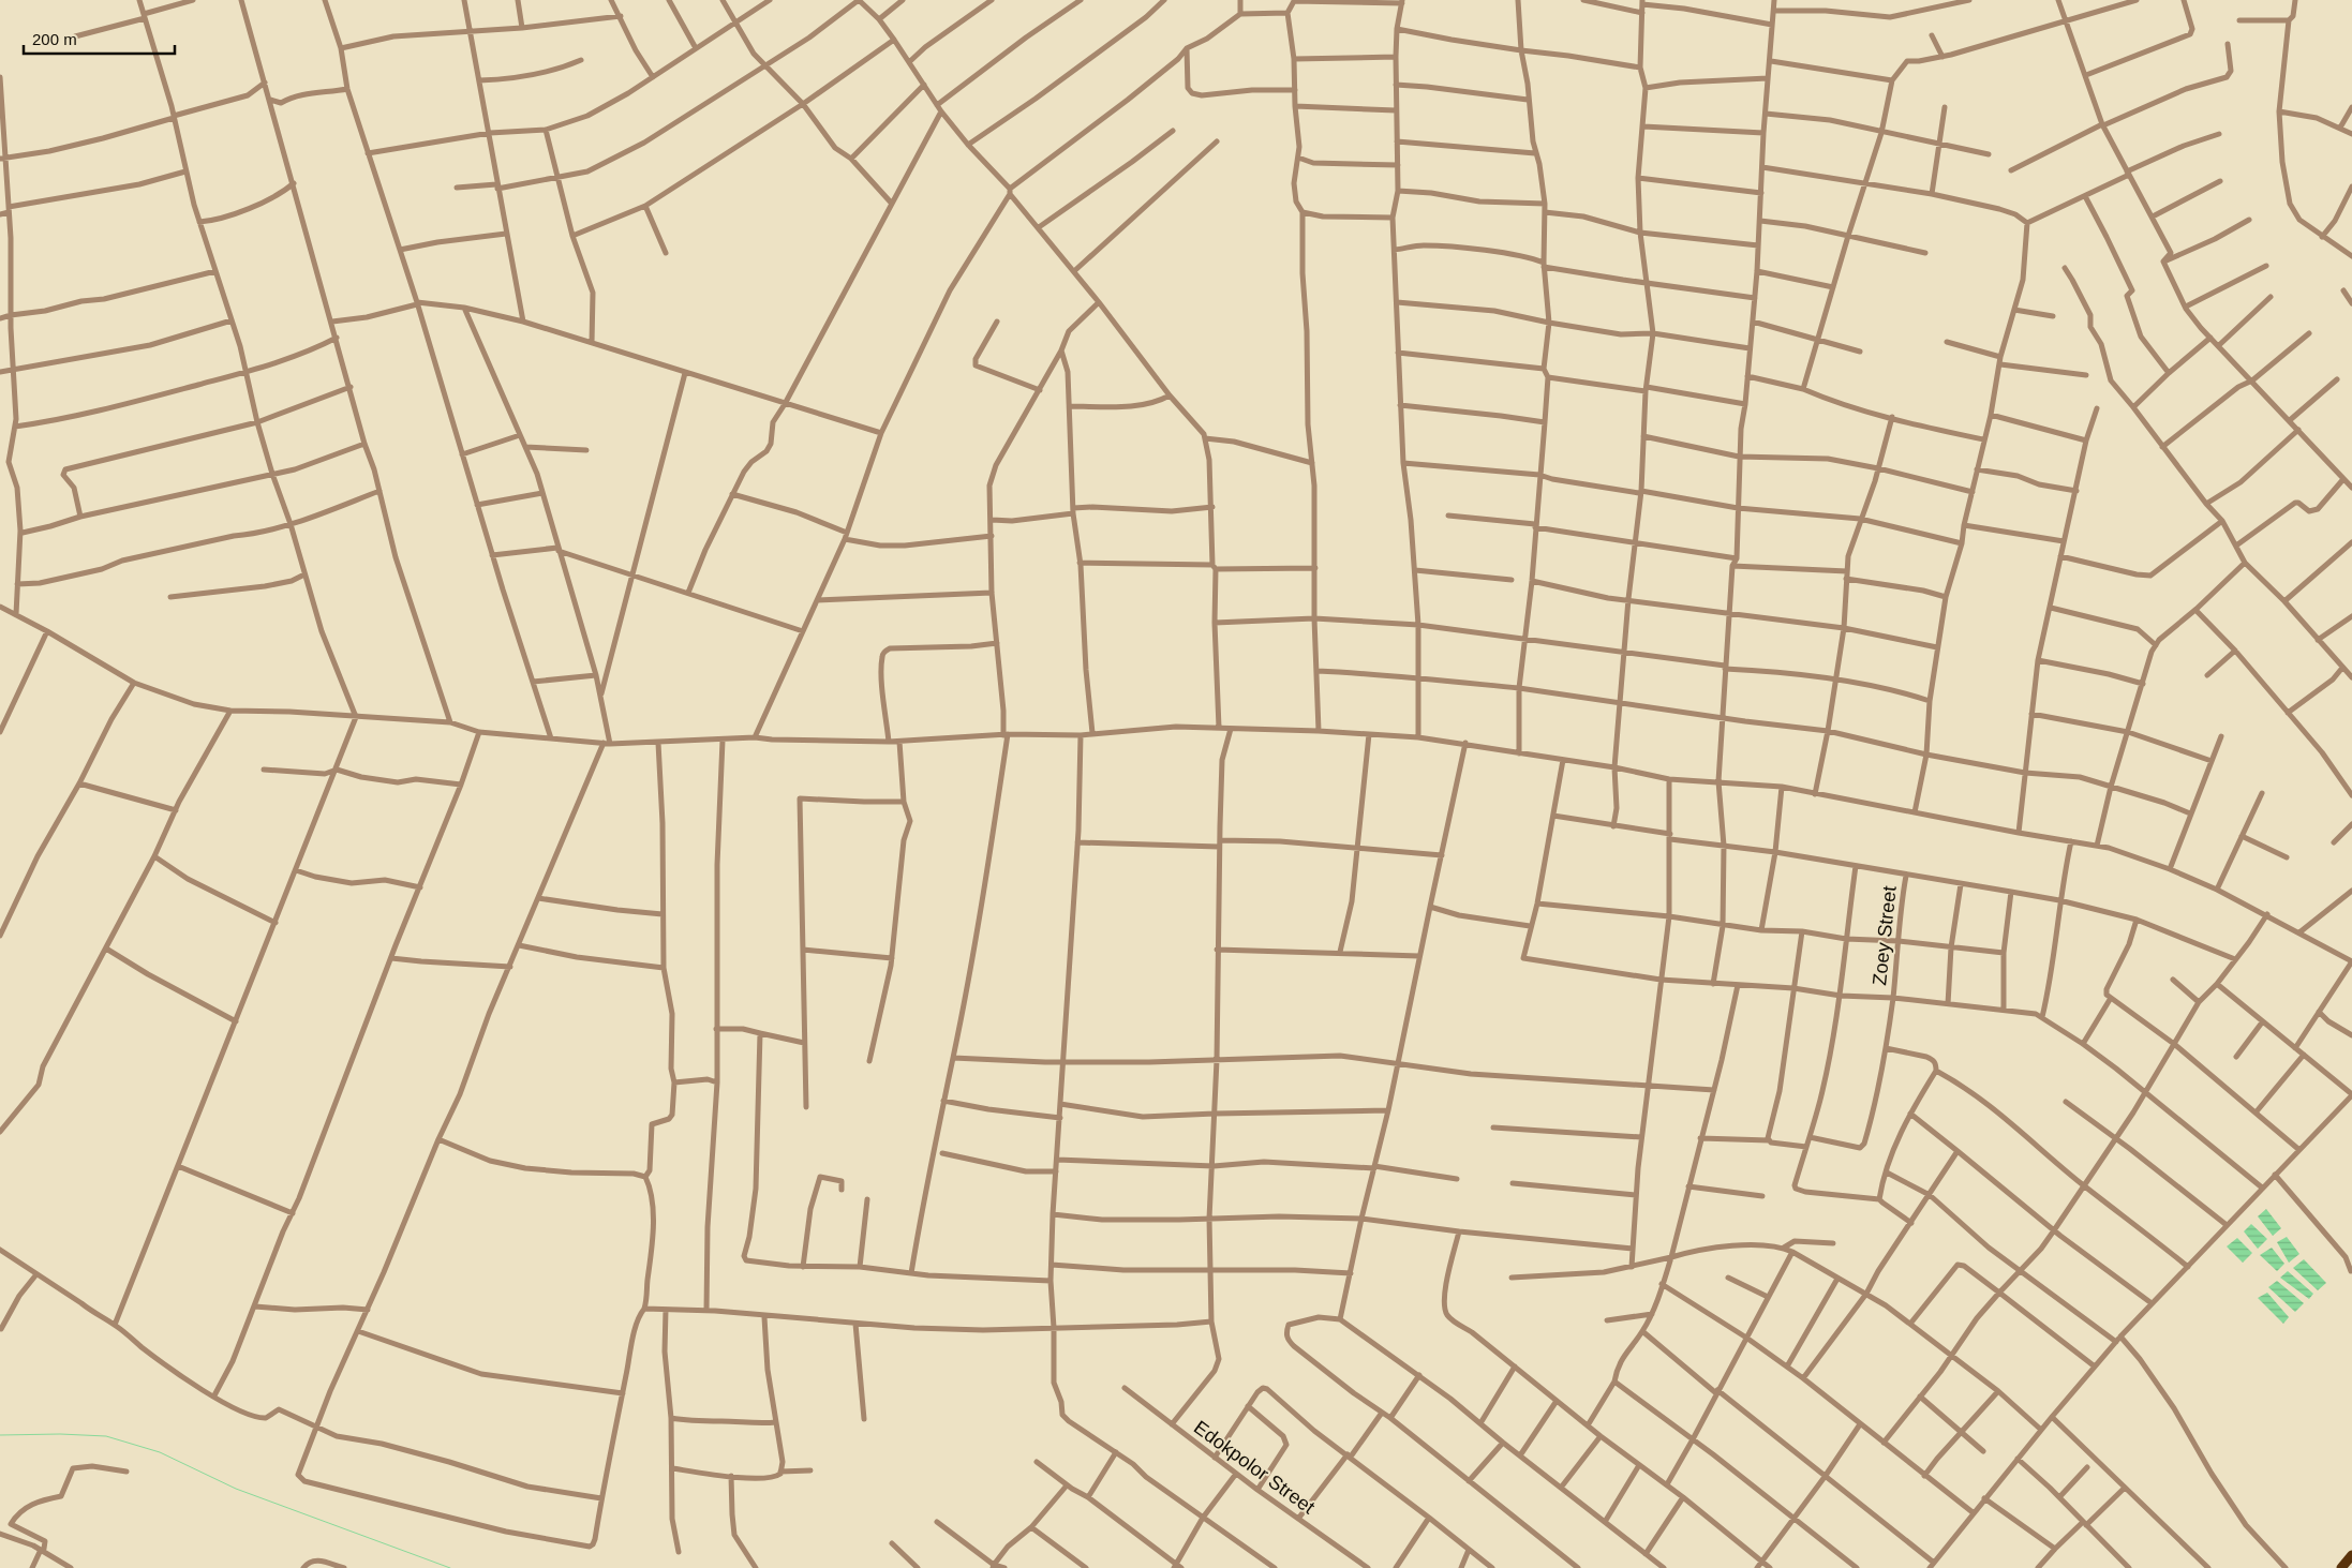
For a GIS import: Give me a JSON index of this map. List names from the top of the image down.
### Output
{
  "streets": {
    "street": ["Zoey Street", "Edokpolor Street"]
  },
  "scale_bar": "200 m"
}
